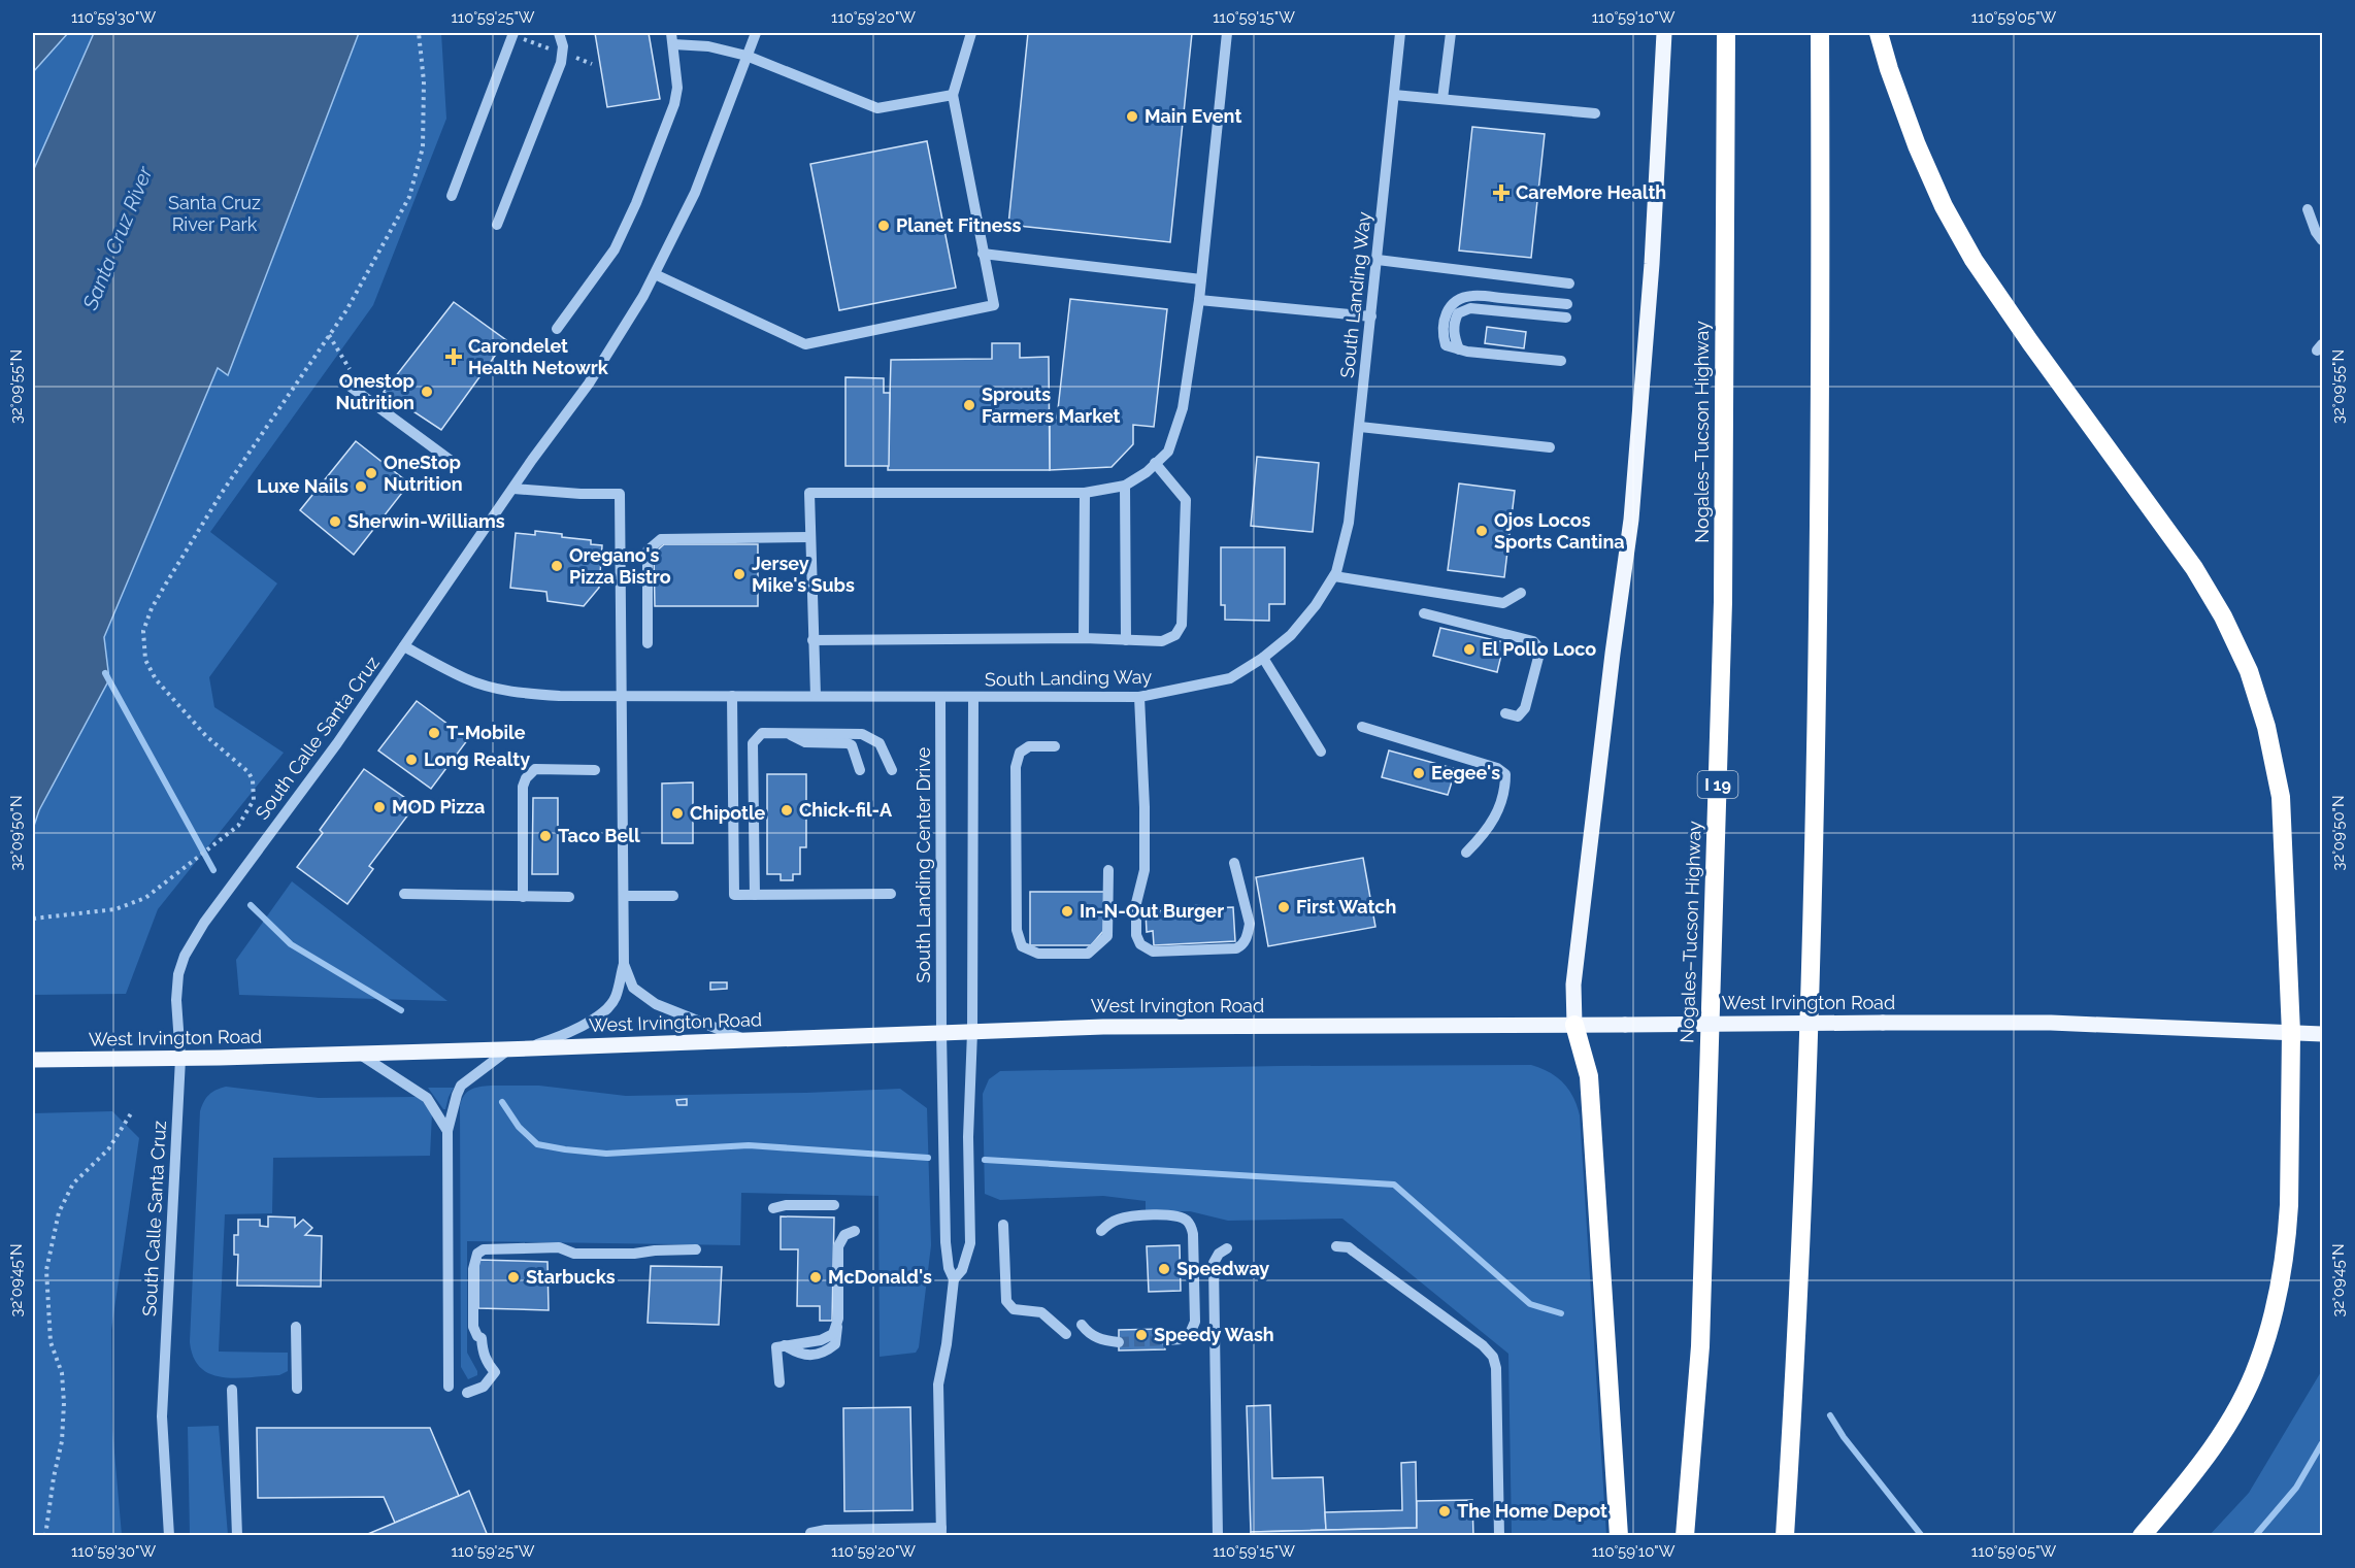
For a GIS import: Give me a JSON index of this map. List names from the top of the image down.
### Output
{
  "streets": {
    "highway": ["Nogales–Tucson Highway", "I 19"],
    "main road": ["West Irvington Road"],
    "street": ["South Landing Way", "South Calle Santa Cruz", "South Landing Center Drive"]
  },
  "crossings": [
    ["South Landing Way", "South Calle Santa Cruz"],
    ["South Landing Way", "South Landing Center Drive"],
    ["South Calle Santa Cruz", "West Irvington Road"],
    ["South Landing Center Drive", "West Irvington Road"]
  ],
  "water": ["Santa Cruz River"],
  "parks": ["Santa Cruz River Park"],
  "places": {
    "other": [
      "Main Event",
      "Planet Fitness",
      "Onestop Nutrition",
      "Sprouts Farmers Market",
      "OneStop Nutrition",
      "Luxe Nails",
      "Sherwin-Williams",
      "Ojos Locos Sports Cantina",
      "Oregano's Pizza Bistro",
      "Jersey Mike's Subs",
      "El Pollo Loco",
      "T-Mobile",
      "Long Realty",
      "Eegee's",
      "MOD Pizza",
      "Chick-fil-A",
      "Chipotle",
      "Taco Bell",
      "First Watch",
      "In-N-Out Burger",
      "Speedway",
      "Starbucks",
      "McDonald's",
      "Speedy Wash",
      "The Home Depot"
    ],
    "health": ["CareMore Health", "Carondelet Health Netowrk"]
  },
  "coordinates": [
    "110°59'30\"W",
    "110°59'25\"W",
    "110°59'20\"W",
    "110°59'15\"W",
    "110°59'10\"W",
    "110°59'05\"W",
    "32°09'55\"N",
    "32°09'50\"N",
    "32°09'45\"N"
  ]
}
